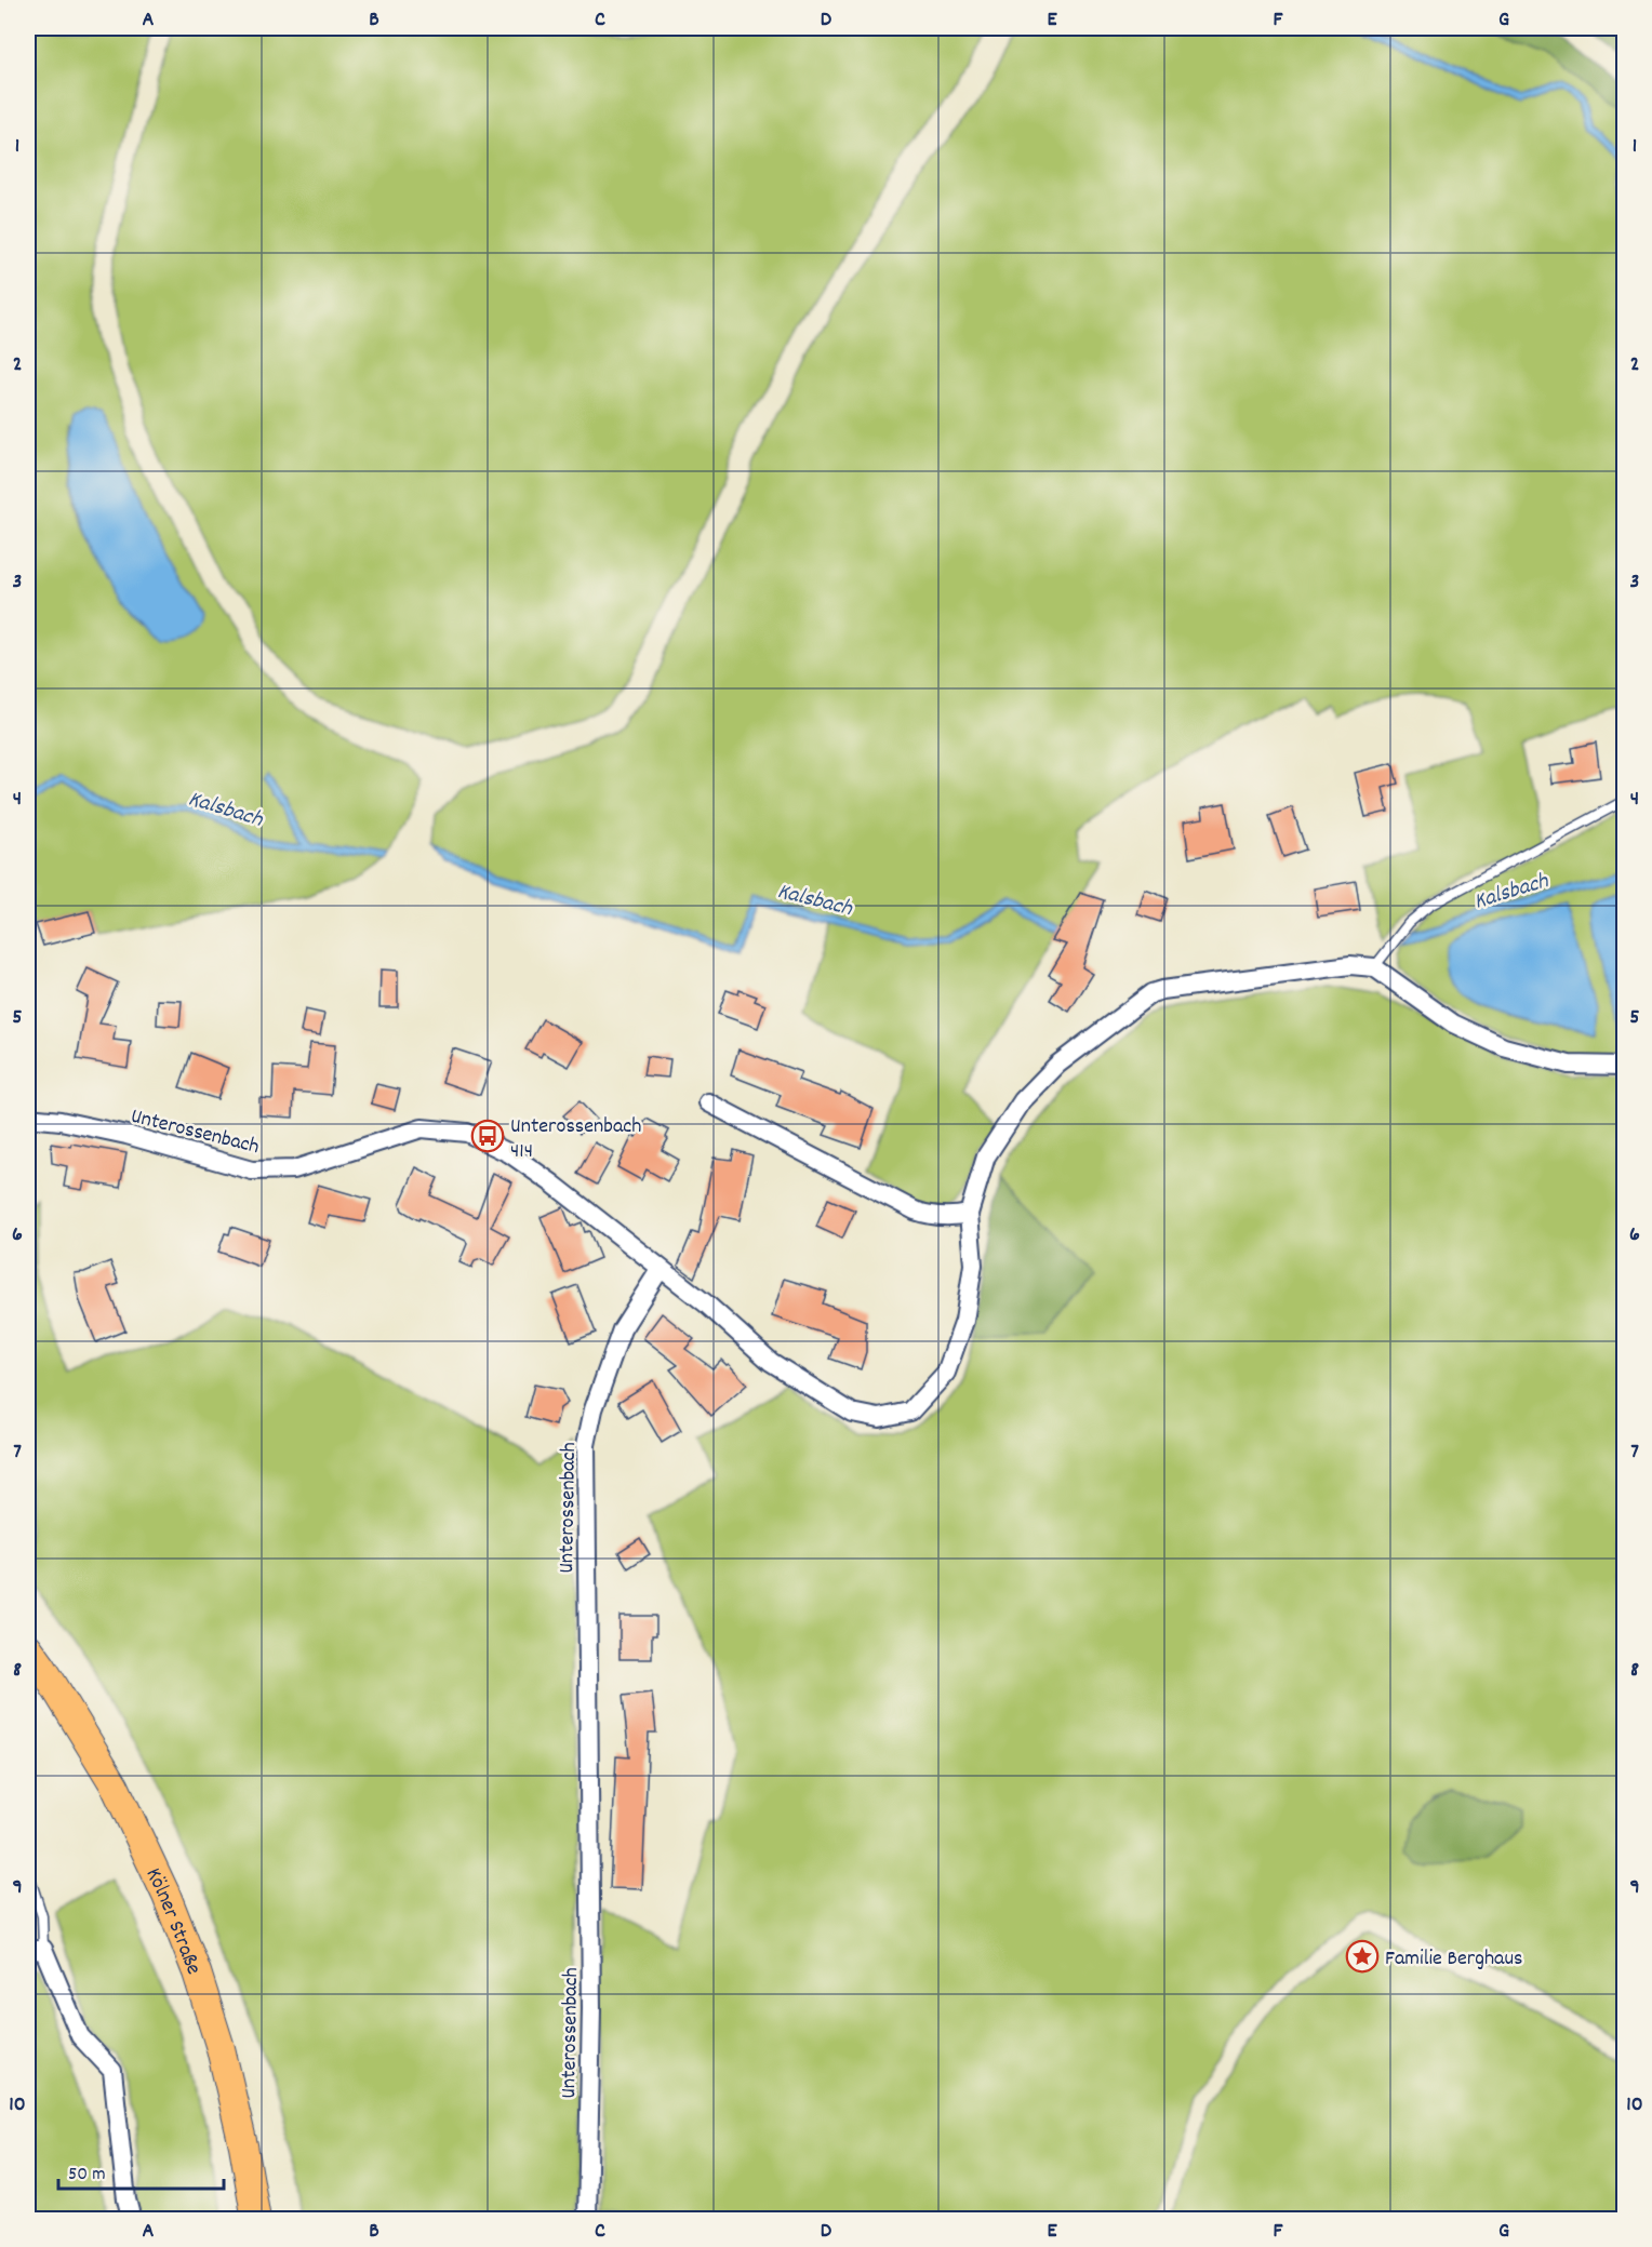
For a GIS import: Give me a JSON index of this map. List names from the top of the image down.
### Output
{
  "streets": {
    "main road": ["Kölner Straße"],
    "street": ["Unterossenbach"]
  },
  "water": ["Kalsbach"],
  "places": {
    "bus stop": ["Unterossenbach 414"],
    "place": ["Familie Berghaus"]
  },
  "scale_bar": "50 m",
  "grid": {
    "columns": [
      "A",
      "B",
      "C",
      "D",
      "E",
      "F",
      "G"
    ],
    "rows": [
      "1",
      "2",
      "3",
      "4",
      "5",
      "6",
      "7",
      "8",
      "9",
      "10"
    ]
  }
}
